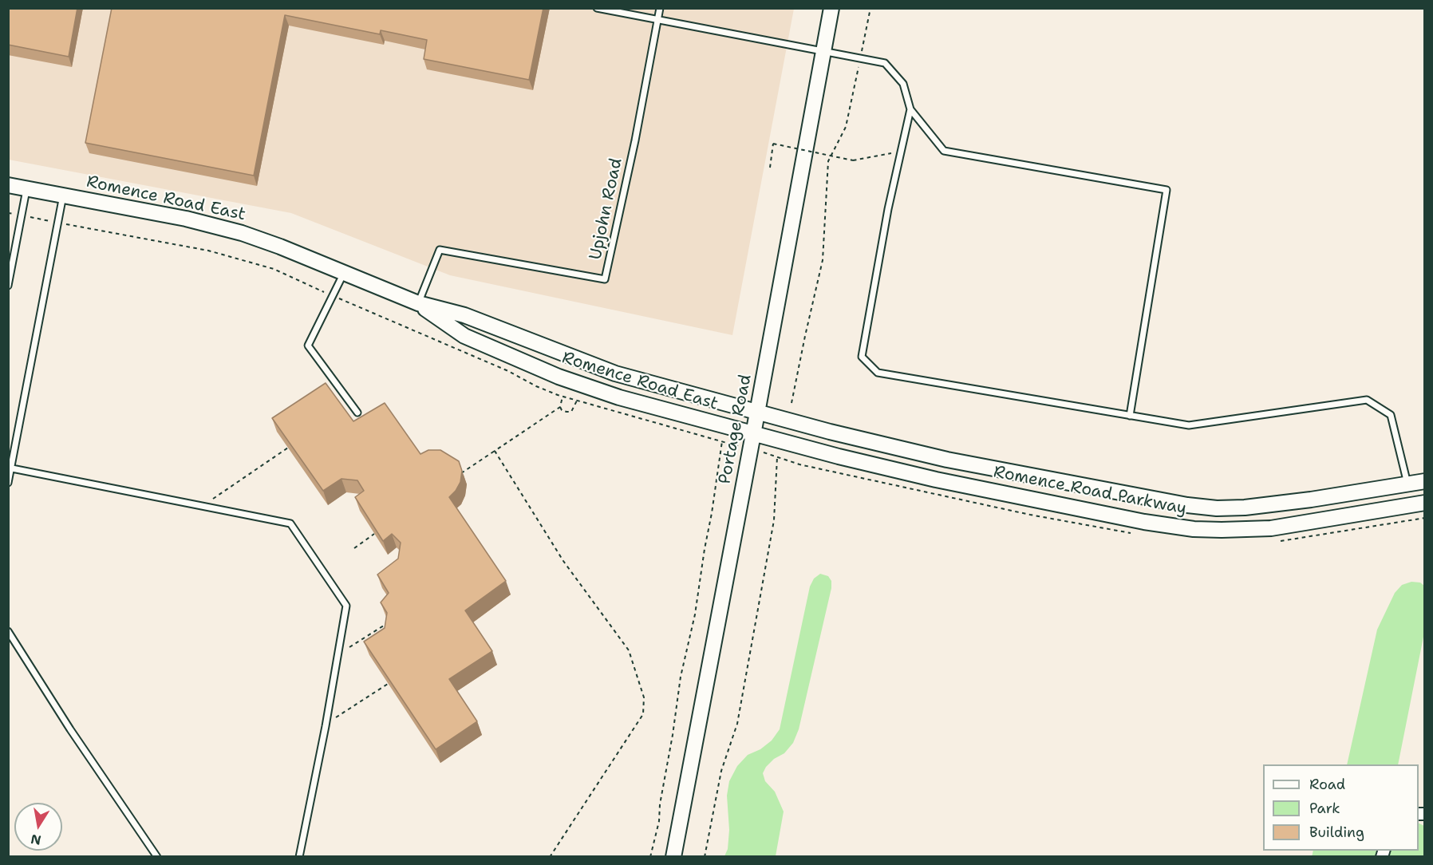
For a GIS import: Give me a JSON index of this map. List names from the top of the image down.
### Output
{
  "streets": {
    "street": ["Romence Road East", "Portage Road", "Romence Road Parkway"],
    "lane": ["Upjohn Road"]
  },
  "crossings": [
    ["Romence Road East", "Upjohn Road"],
    ["Romence Road East", "Portage Road"],
    ["Romence Road East", "Romence Road Parkway"],
    ["Portage Road", "Romence Road Parkway"]
  ],
  "legend": ["Road", "Park", "Building"],
  "north": "bottom"
}
